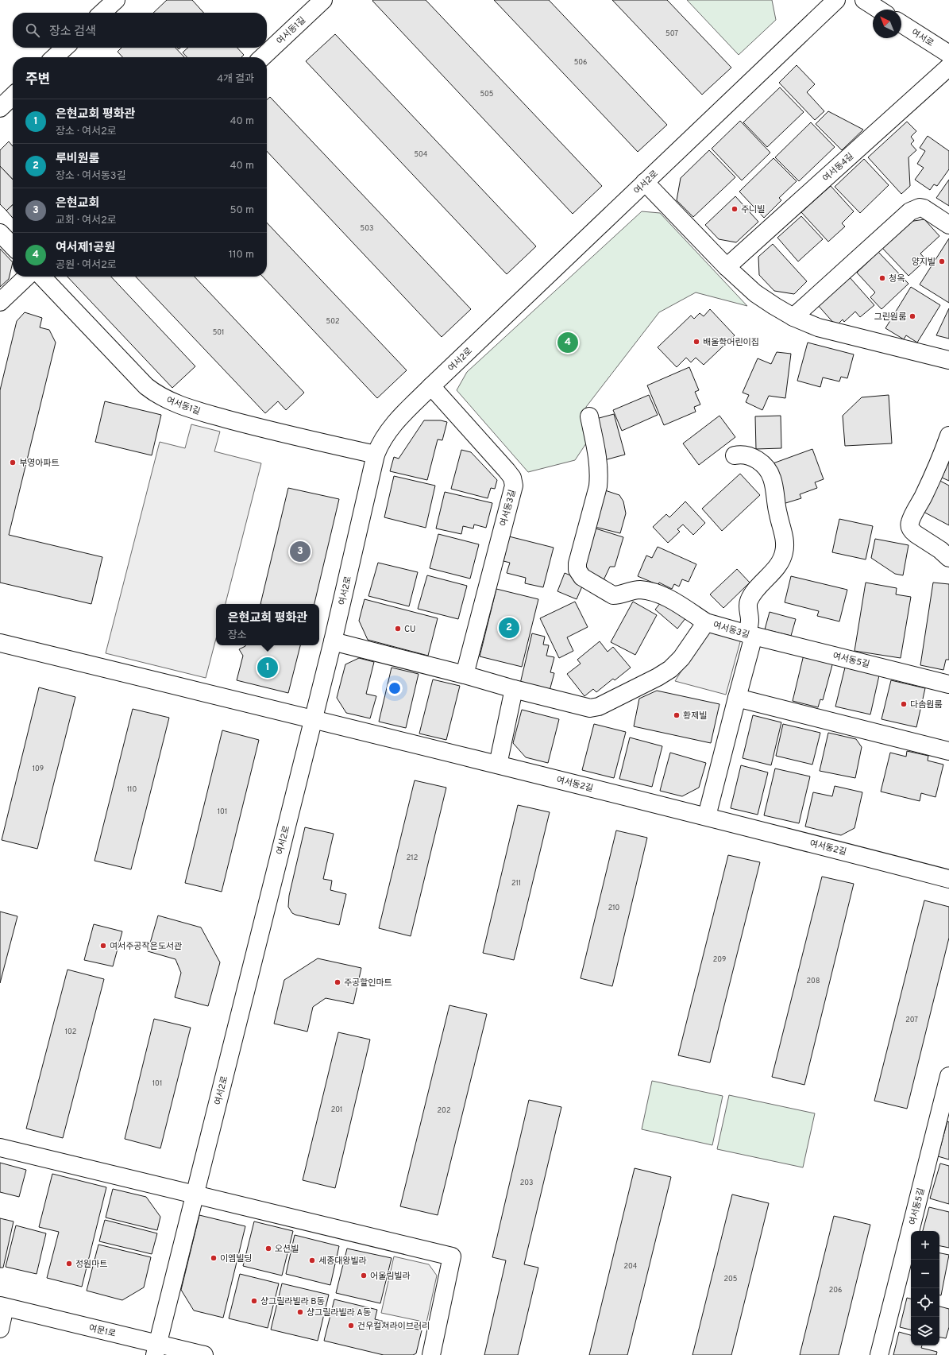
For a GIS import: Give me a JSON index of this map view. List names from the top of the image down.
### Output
{
  "streets": {
    "street": [
      "여서동1길",
      "여서로",
      "여서동4길",
      "여서2로",
      "여서동3길",
      "여서동5길",
      "여서동2길",
      "여문1로"
    ]
  },
  "crossings": [
    ["여서동1길", "여서2로"],
    ["여서2로", "여서동3길"],
    ["여서2로", "여서동2길"],
    ["여서2로", "여문1로"],
    ["여서동3길", "여서동5길"]
  ],
  "places": [
    "주니빌",
    "양지빌",
    "청옥",
    "그린원룸",
    "배울학어린이집",
    "부영아파트",
    "CU",
    "다솜원룸",
    "황제빌",
    "여서주공작은도서관",
    "주공할인마트",
    "오션빌",
    "이엠빌딩",
    "세종대왕빌라",
    "정원마트",
    "어울림빌라",
    "샹그릴라빌라 B동",
    "샹그릴라빌라 A동",
    "건우컬쳐라이브러리"
  ],
  "house_numbers": [
    "507",
    "506",
    "505",
    "504",
    "503",
    "502",
    "501",
    "109",
    "110",
    "101",
    "212",
    "211",
    "210",
    "209",
    "208",
    "207",
    "102",
    "101",
    "201",
    "202",
    "203",
    "204",
    "205",
    "206"
  ],
  "north": "top left",
  "page": {
    "search": "장소 검색",
    "heading": ["주변", "4개 결과"],
    "list": [
      {
        "mark": "1",
        "name": "은현교회 평화관",
        "note": "장소 · 여서2로",
        "value": "40 m"
      },
      {
        "mark": "2",
        "name": "루비원룸",
        "note": "장소 · 여서동3길",
        "value": "40 m"
      },
      {
        "mark": "3",
        "name": "은현교회",
        "note": "교회 · 여서2로",
        "value": "50 m"
      },
      {
        "mark": "4",
        "name": "여서제1공원",
        "note": "공원 · 여서2로",
        "value": "110 m"
      }
    ],
    "pins": [
      "4",
      "3",
      "2",
      "1"
    ],
    "popup": ["은현교회 평화관", "장소"],
    "map_buttons": ["+", "−"]
  }
}
